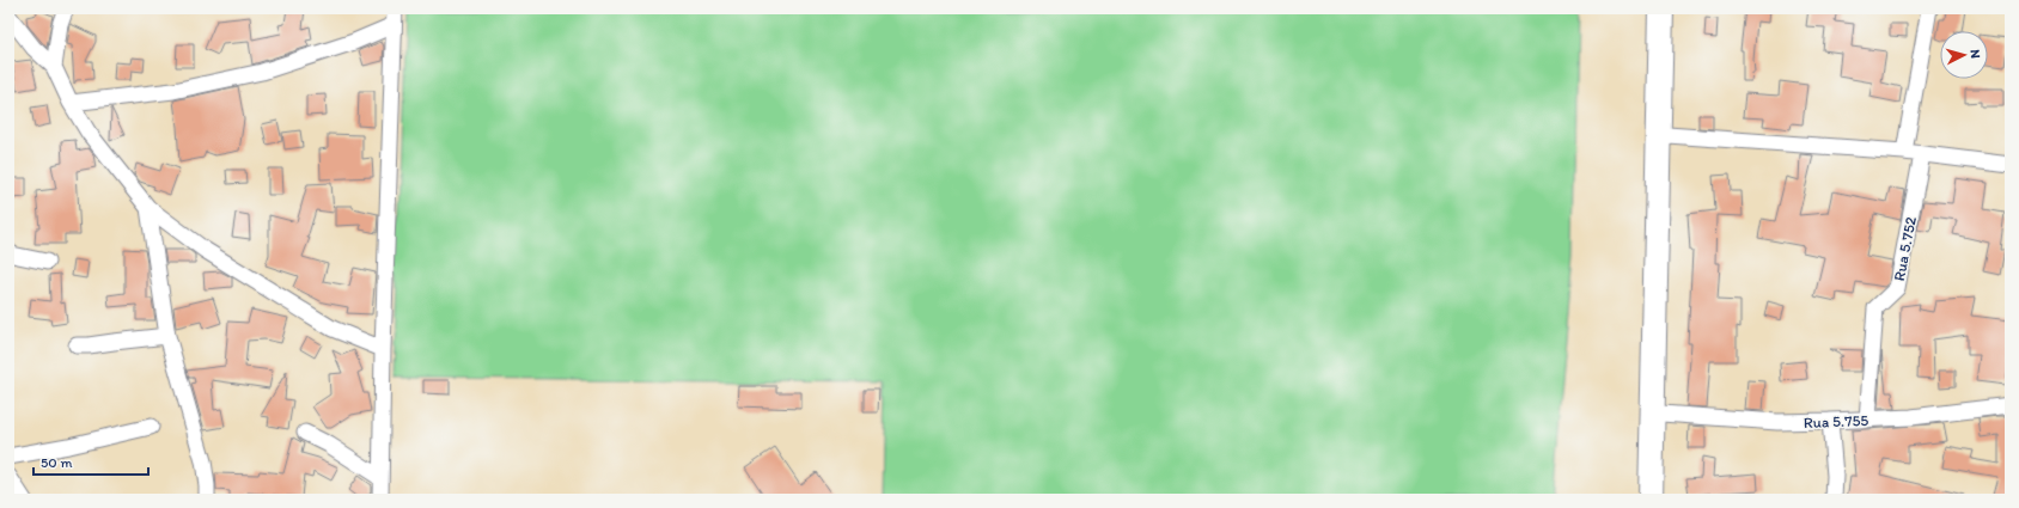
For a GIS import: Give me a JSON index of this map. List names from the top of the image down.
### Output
{
  "streets": {
    "street": ["Rua 5.752", "Rua 5.755"]
  },
  "crossings": [
    ["Rua 5.752", "Rua 5.755"]
  ],
  "scale_bar": "50 m",
  "north": "right"
}
